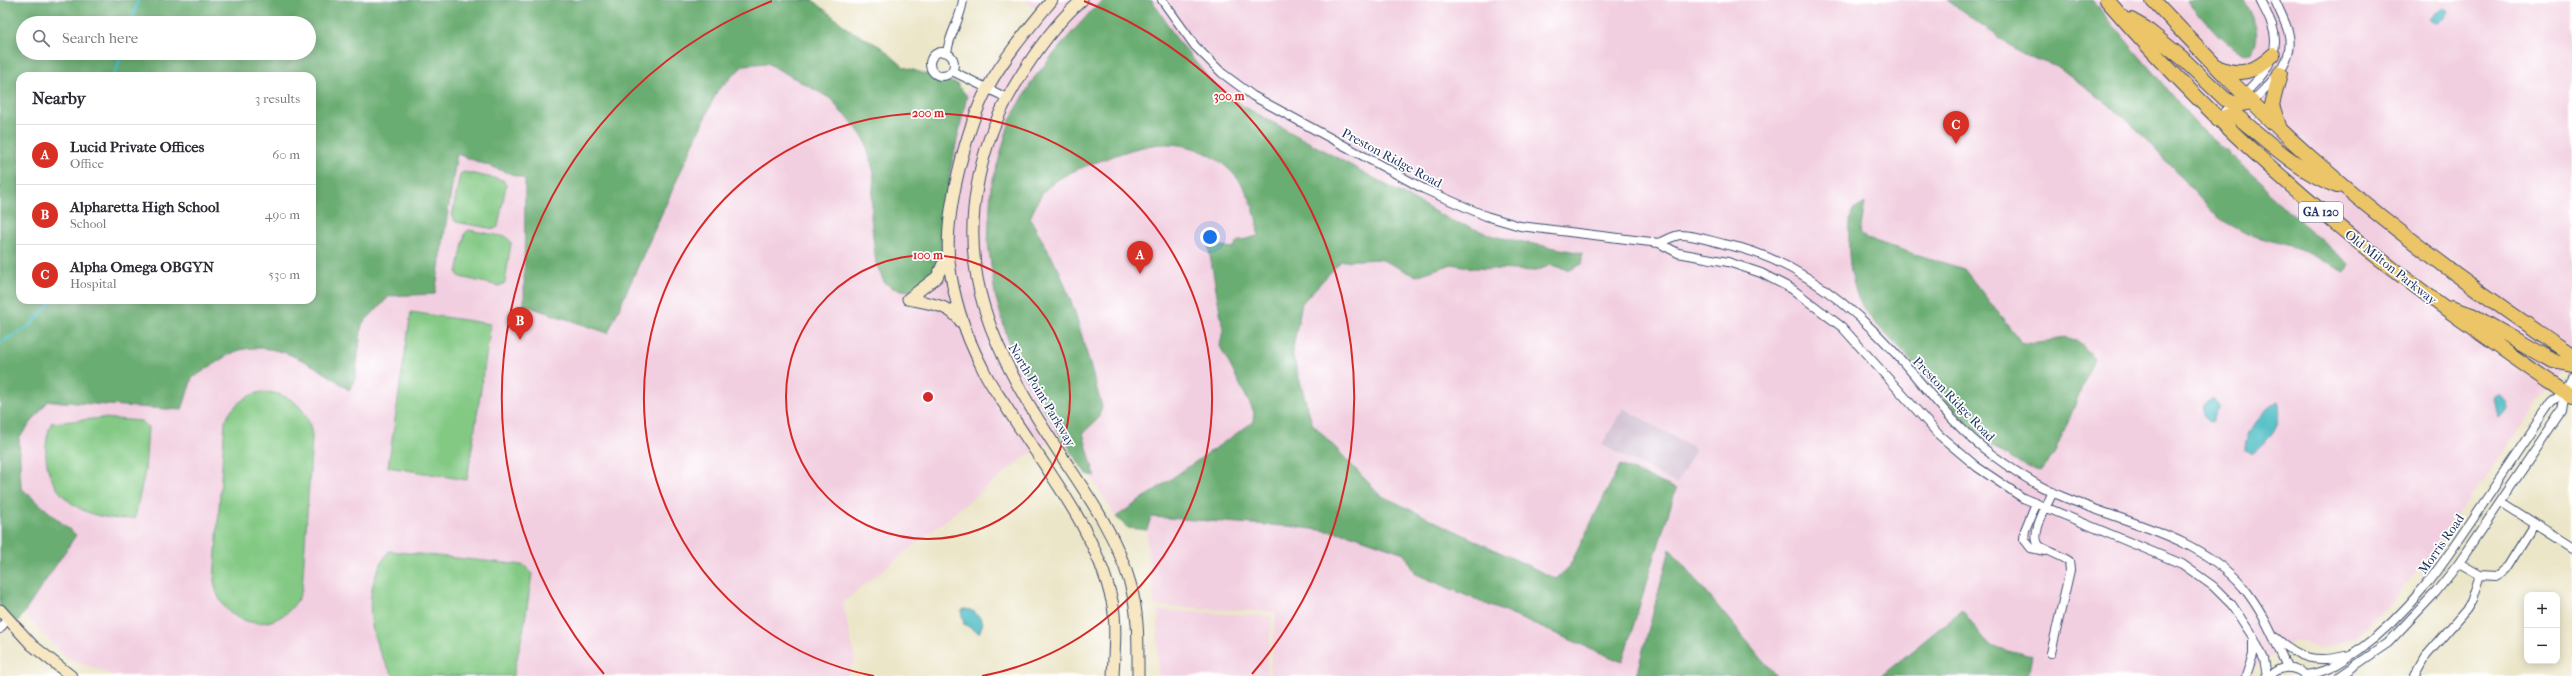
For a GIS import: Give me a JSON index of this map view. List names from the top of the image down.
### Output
{
  "streets": {
    "highway": ["GA 120", "Old Milton Parkway"],
    "street": ["Preston Ridge Road", "North Point Parkway", "Morris Road"]
  },
  "crossings": [
    ["Old Milton Parkway", "Morris Road"]
  ],
  "page": {
    "search": "Search here",
    "heading": ["Nearby", "3 results"],
    "pins": ["C", "A", "B"],
    "list": [
      {
        "mark": "A",
        "name": "Lucid Private Offices",
        "note": "Office",
        "value": "60 m"
      },
      {
        "mark": "B",
        "name": "Alpharetta High School",
        "note": "School",
        "value": "490 m"
      },
      {
        "mark": "C",
        "name": "Alpha Omega OBGYN",
        "note": "Hospital",
        "value": "530 m"
      }
    ],
    "map_buttons": ["+", "−"]
  },
  "rings": ["300 m", "200 m", "100 m"]
}
